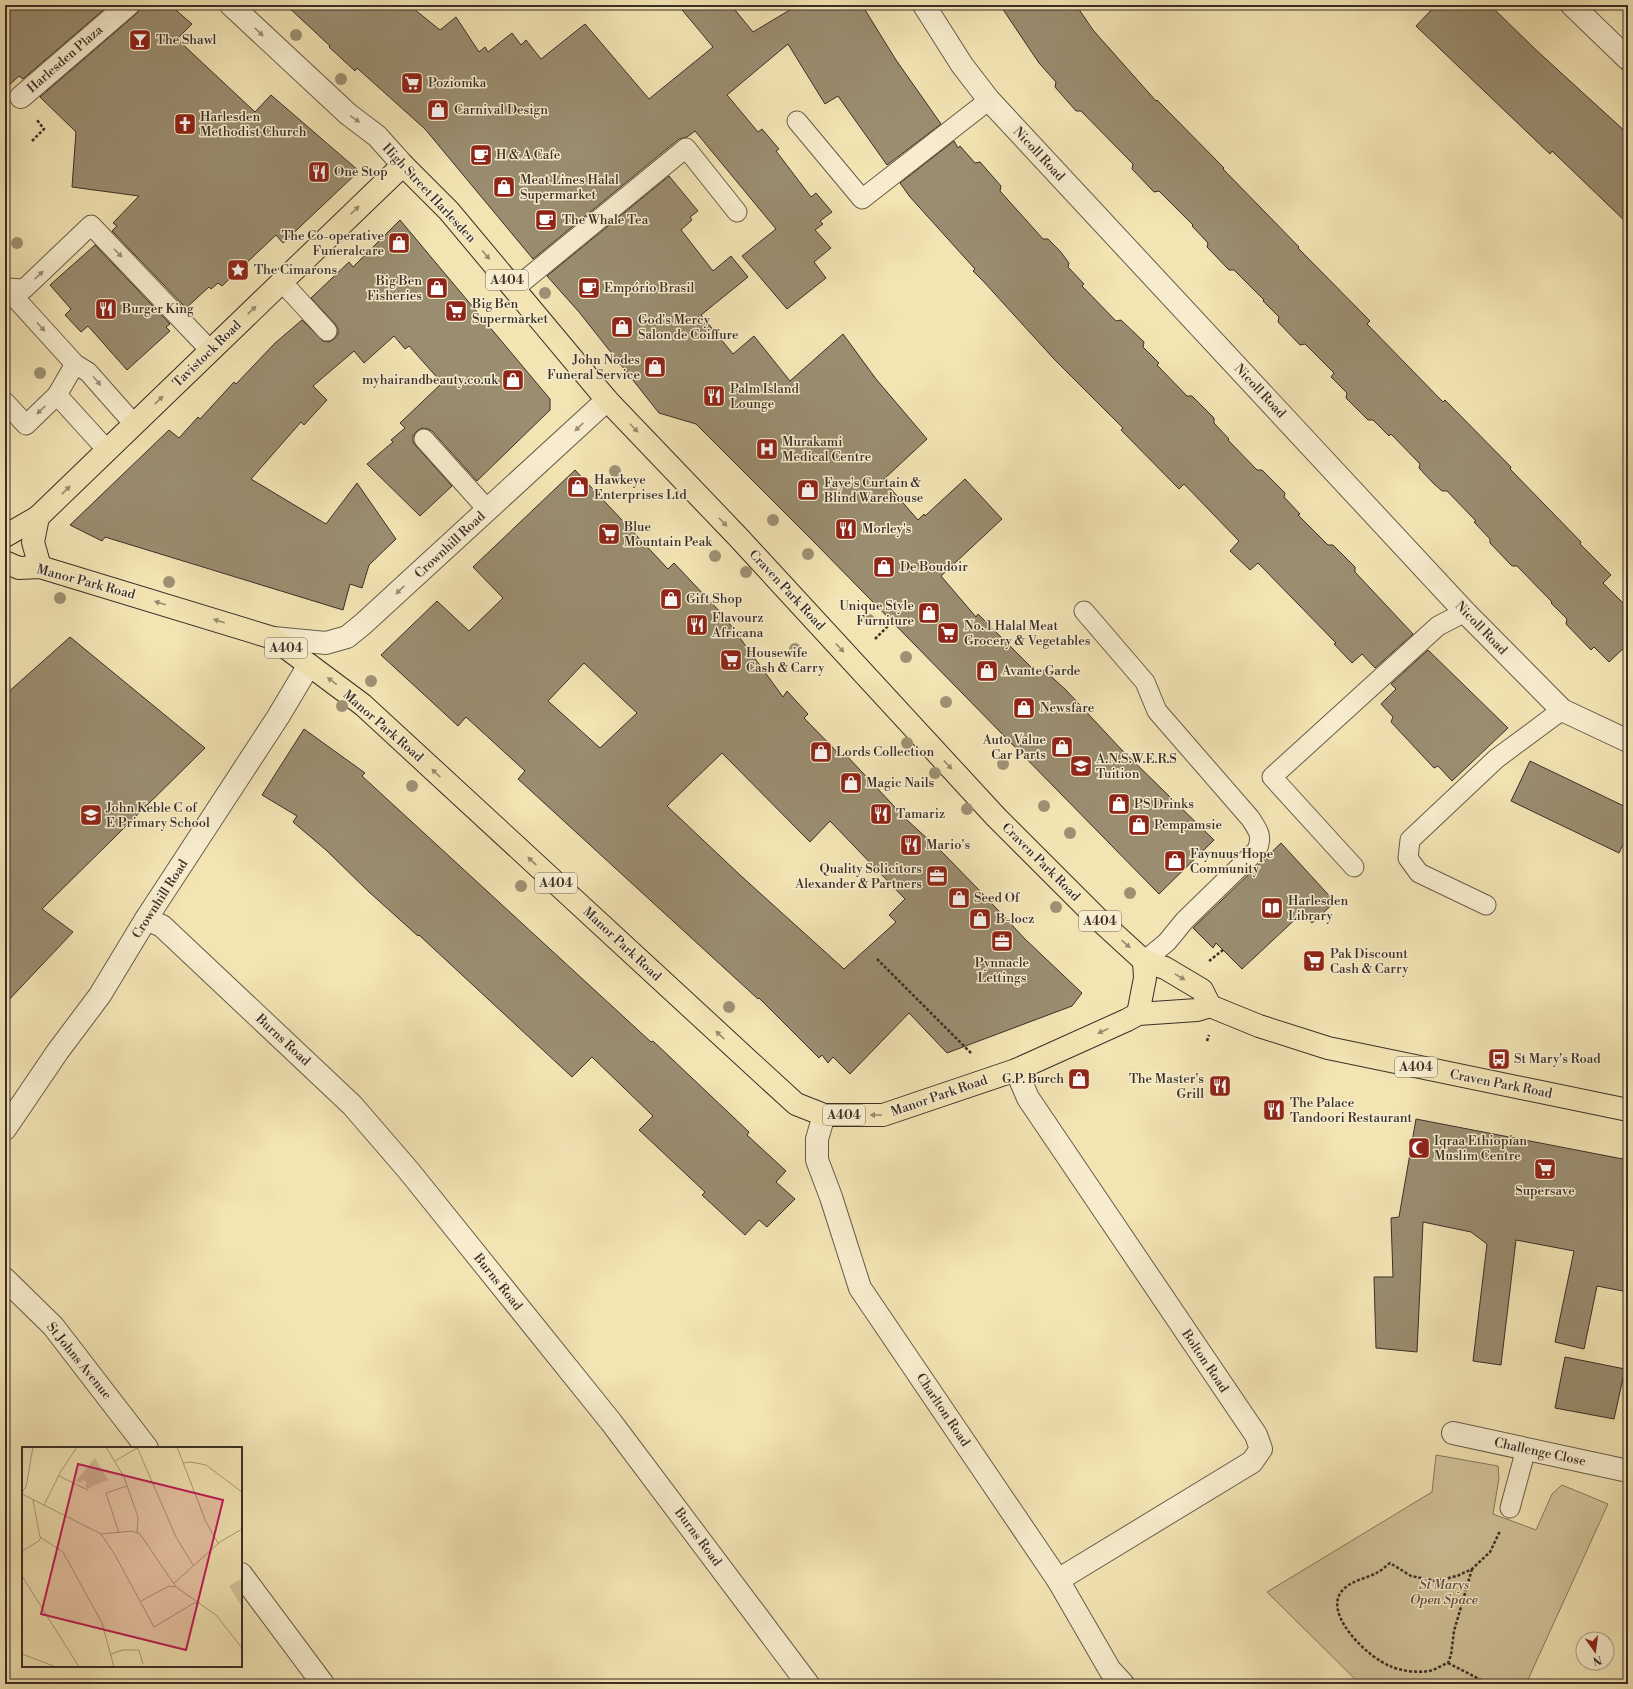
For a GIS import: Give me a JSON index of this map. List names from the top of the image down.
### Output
{
  "streets": {
    "main road": [
      "High Street Harlesden",
      "A404",
      "Tavistock Road",
      "Manor Park Road",
      "Craven Park Road"
    ],
    "street": [
      "Harlesden Plaza",
      "Nicoll Road",
      "Crownhill Road",
      "Burns Road",
      "St Johns Avenue",
      "Bolton Road",
      "Charlton Road",
      "Challenge Close"
    ]
  },
  "crossings": [
    ["High Street Harlesden", "Tavistock Road"],
    ["High Street Harlesden", "Crownhill Road"],
    ["High Street Harlesden", "Craven Park Road"],
    ["Crownhill Road", "Manor Park Road"],
    ["Crownhill Road", "Craven Park Road"],
    ["Crownhill Road", "Burns Road"],
    ["Manor Park Road", "Craven Park Road"],
    ["Manor Park Road", "Bolton Road"],
    ["Manor Park Road", "Charlton Road"],
    ["Bolton Road", "Charlton Road"]
  ],
  "one_way": [
    "High Street Harlesden",
    "Tavistock Road",
    "Crownhill Road",
    "Manor Park Road",
    "Craven Park Road"
  ],
  "parks": ["St Marys Open Space"],
  "places": {
    "bar": ["The Shawl"],
    "supermarket": [
      "Poziomka",
      "Big Ben Supermarket",
      "Blue Mountain Peak",
      "No. 1 Halal Meat Grocery & Vegetables",
      "Housewife Cash & Carry",
      "Pak Discount Cash & Carry",
      "Supersave"
    ],
    "shop": [
      "Carnival Design",
      "Meat Lines Halal Supermarket",
      "The Co-operative Funeralcare",
      "Big Ben Fisheries",
      "God's Mercy Salon de Coiffure",
      "John Nodes Funeral Service",
      "myhairandbeauty.co.uk",
      "Hawkeye Enterprises Ltd",
      "Faye's Curtain & Blind Warehouse",
      "De Boudoir",
      "Gift Shop",
      "Unique Style Furniture",
      "Avante Garde",
      "Newsfare",
      "Auto Value Car Parts",
      "Lords Collection",
      "Magic Nails",
      "PS Drinks",
      "Pempamsie",
      "Faynuus Hope Community",
      "Seed Of",
      "B-locz",
      "G.P. Burch"
    ],
    "church": ["Harlesden Methodist Church"],
    "cafe": ["H & A Cafe", "The Whale Tea", "Empório Brasil"],
    "restaurant": [
      "One Stop",
      "Burger King",
      "Palm Island Lounge",
      "Morley's",
      "Flavourz Africana",
      "Tamariz",
      "Mario's",
      "The Master's Grill",
      "The Palace Tandoori Restaurant"
    ],
    "place": ["The Cimarons"],
    "hospital": ["Murakami Medical Centre"],
    "school or university": ["A.N.S.W.E.R.S Tuition", "John Keble C of E Primary School"],
    "office": ["Quality Solicitors Alexander & Partners", "Pynnacle Lettings"],
    "library": ["Harlesden Library"],
    "bus stop": ["St Mary's Road"],
    "mosque": ["Iqraa Ethiopian Muslim Centre"]
  },
  "north": "bottom"
}
